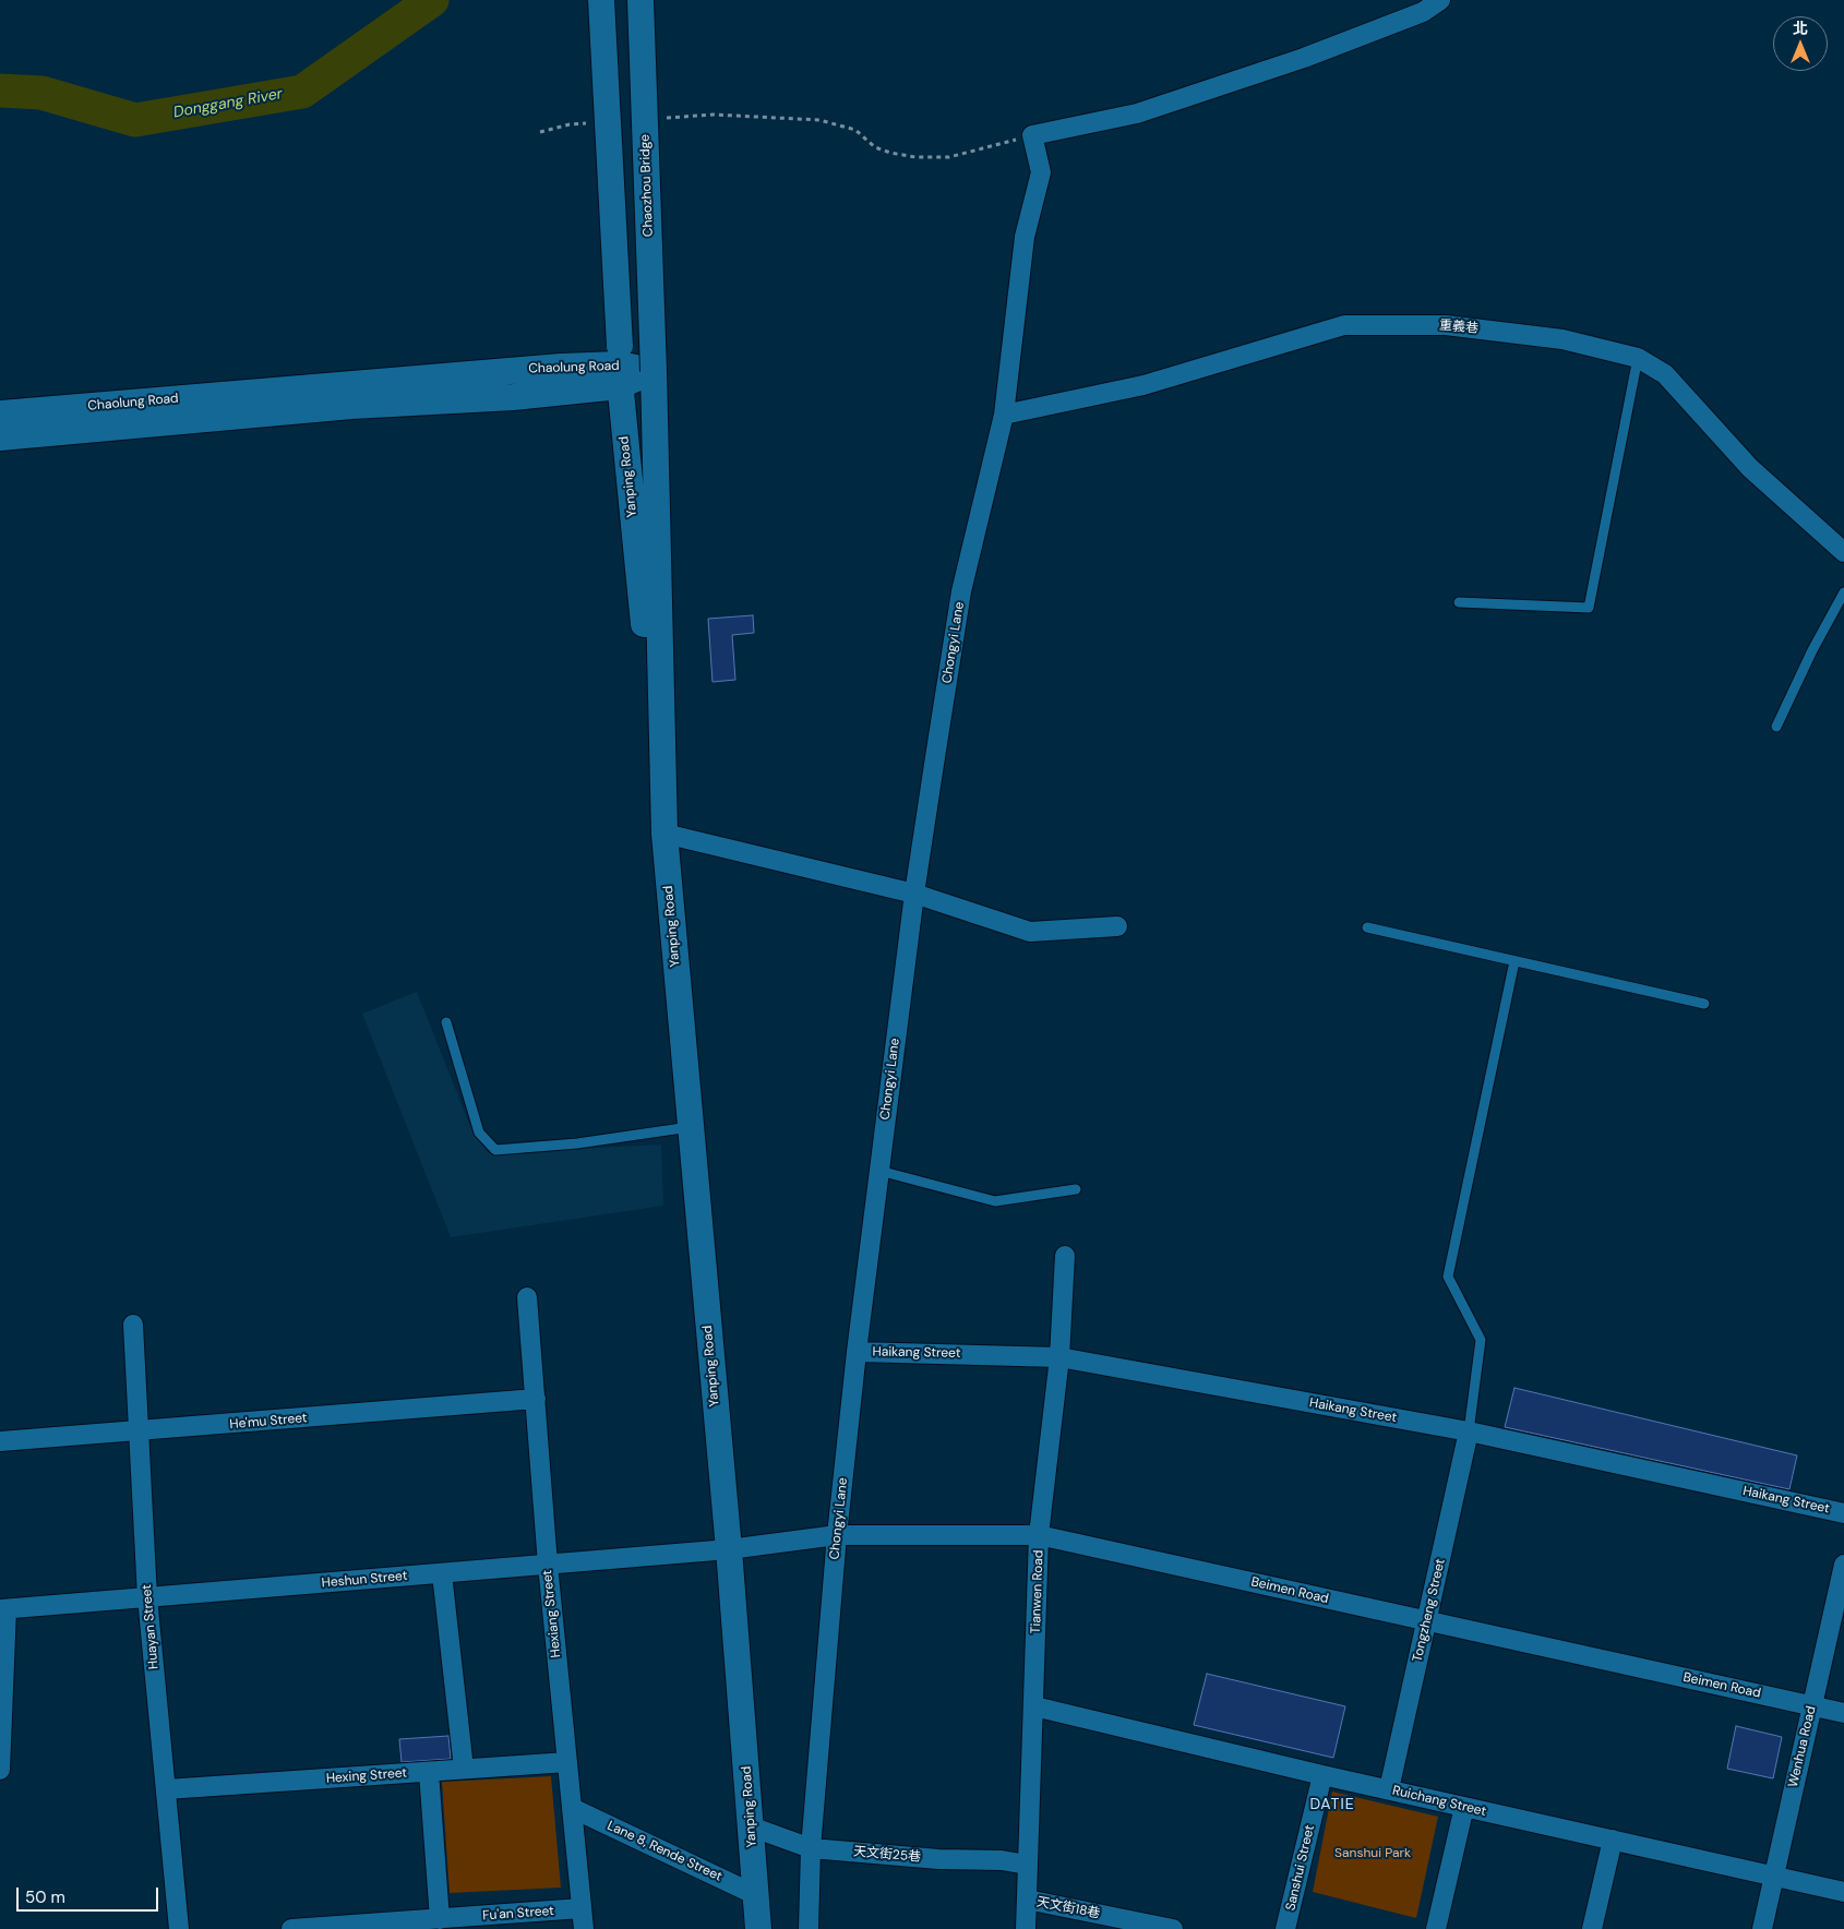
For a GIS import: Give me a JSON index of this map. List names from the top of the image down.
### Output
{
  "streets": {
    "street": [
      "Chaozhou Bridge",
      "重義巷",
      "Chaolung Road",
      "Yanping Road",
      "Chongyi Lane",
      "Haikang Street",
      "He'mu Street",
      "Heshun Street",
      "Beimen Road",
      "Tianwen Road",
      "Tongzheng Street",
      "Hexiang Street",
      "Huayan Street",
      "Wenhua Road",
      "Hexing Street",
      "Ruichang Street",
      "Lane 8, Rende Street",
      "天文街25巷",
      "Sanshui Street",
      "天文街18巷",
      "Fu'an Street"
    ]
  },
  "crossings": [
    ["Chaozhou Bridge", "Chaolung Road"],
    ["Chaozhou Bridge", "Yanping Road"],
    ["重義巷", "Chongyi Lane"],
    ["Chaolung Road", "Yanping Road"],
    ["Yanping Road", "Heshun Street"],
    ["Yanping Road", "Beimen Road"],
    ["Yanping Road", "Lane 8, Rende Street"],
    ["Yanping Road", "天文街25巷"],
    ["Chongyi Lane", "Haikang Street"],
    ["Chongyi Lane", "Beimen Road"],
    ["Chongyi Lane", "天文街25巷"],
    ["Haikang Street", "Tianwen Road"],
    ["Haikang Street", "Tongzheng Street"],
    ["He'mu Street", "Hexiang Street"],
    ["He'mu Street", "Huayan Street"],
    ["Heshun Street", "Beimen Road"],
    ["Heshun Street", "Hexiang Street"],
    ["Heshun Street", "Huayan Street"],
    ["Beimen Road", "Tianwen Road"],
    ["Beimen Road", "Tongzheng Street"],
    ["Beimen Road", "Wenhua Road"],
    ["Tianwen Road", "Ruichang Street"],
    ["Tianwen Road", "天文街25巷"],
    ["Tianwen Road", "天文街18巷"],
    ["Tongzheng Street", "Ruichang Street"],
    ["Hexiang Street", "Hexing Street"],
    ["Hexiang Street", "Lane 8, Rende Street"],
    ["Hexiang Street", "Fu'an Street"],
    ["Huayan Street", "Hexing Street"],
    ["Wenhua Road", "Ruichang Street"],
    ["Ruichang Street", "Sanshui Street"]
  ],
  "districts": ["DATIE"],
  "water": ["Donggang River"],
  "parks": ["Sanshui Park"],
  "scale_bar": "50 m",
  "north": "top"
}
